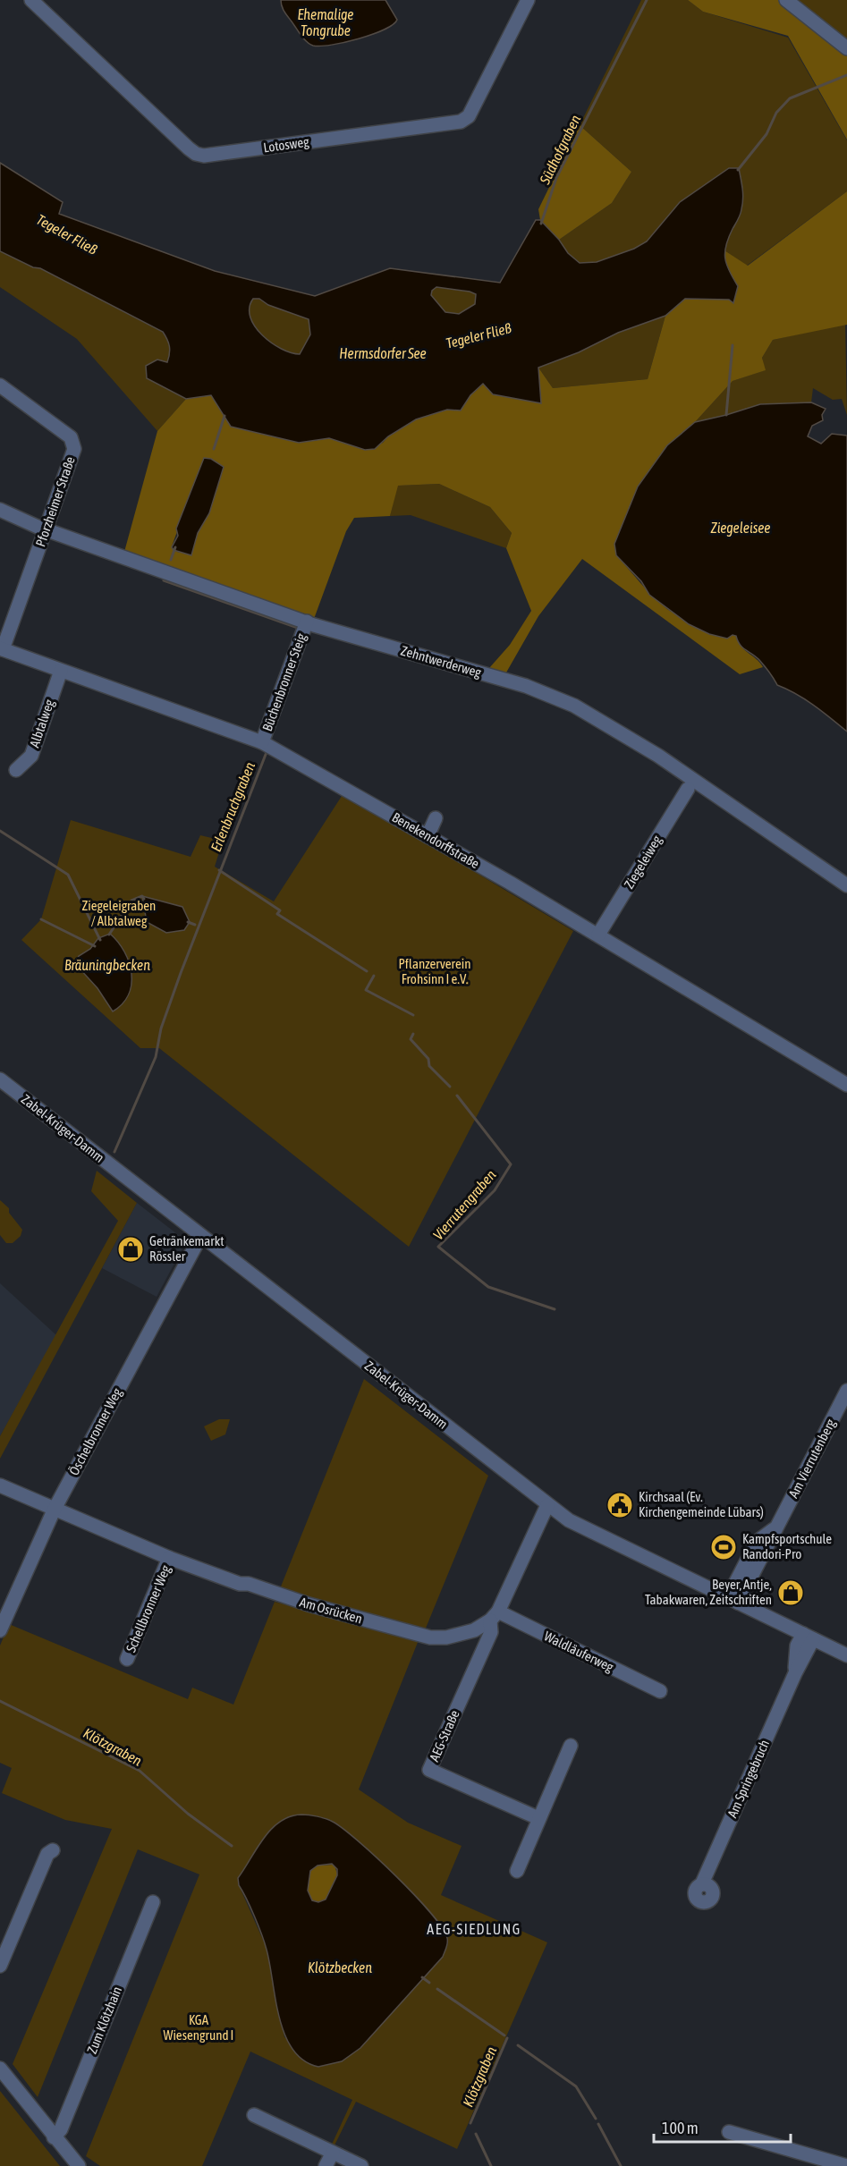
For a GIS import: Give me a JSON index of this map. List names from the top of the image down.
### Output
{
  "streets": {
    "street": [
      "Lotosweg",
      "Pforzheimer Straße",
      "Zehntwerderweg",
      "Büchenbronner Steig",
      "Albtalweg",
      "Benekendorffstraße",
      "Ziegeleiweg",
      "Zabel-Krüger-Damm",
      "Öschelbronner Weg",
      "Am Vierrutenberg",
      "Schellbronner Weg",
      "Am Osrücken",
      "Waldläuferweg",
      "AEG-Straße",
      "Am Springebruch",
      "Zum Klötzhain"
    ]
  },
  "crossings": [
    ["Pforzheimer Straße", "Zehntwerderweg"],
    ["Pforzheimer Straße", "Benekendorffstraße"],
    ["Zehntwerderweg", "Büchenbronner Steig"],
    ["Büchenbronner Steig", "Benekendorffstraße"],
    ["Albtalweg", "Benekendorffstraße"],
    ["Benekendorffstraße", "Ziegeleiweg"],
    ["Zabel-Krüger-Damm", "Öschelbronner Weg"],
    ["Zabel-Krüger-Damm", "Am Vierrutenberg"],
    ["Zabel-Krüger-Damm", "Am Springebruch"],
    ["Öschelbronner Weg", "Am Osrücken"],
    ["Schellbronner Weg", "Am Osrücken"],
    ["Am Osrücken", "Waldläuferweg"],
    ["Am Osrücken", "AEG-Straße"],
    ["Waldläuferweg", "AEG-Straße"]
  ],
  "districts": ["AEG-SIEDLUNG"],
  "water": [
    "Ehemalige Tongrube",
    "Südhofgraben",
    "Tegeler Fließ",
    "Hermsdorfer See",
    "Ziegeleisee",
    "Erlenbruchgraben",
    "Bräuningbecken",
    "Vierrutengraben",
    "Klötzgraben",
    "Klötzbecken"
  ],
  "parks": ["Ziegeleigraben / Albtalweg", "Pflanzerverein Frohsinn I e.V.", "KGA Wiesengrund I"],
  "places": {
    "shop": ["Getränkemarkt Rössler", "Beyer, Antje, Tabakwaren, Zeitschriften"],
    "public building": ["Kirchsaal (Ev. Kirchengemeinde Lübars)"],
    "sports": ["Kampfsportschule Randori-Pro"]
  },
  "scale_bar": "100 m"
}
